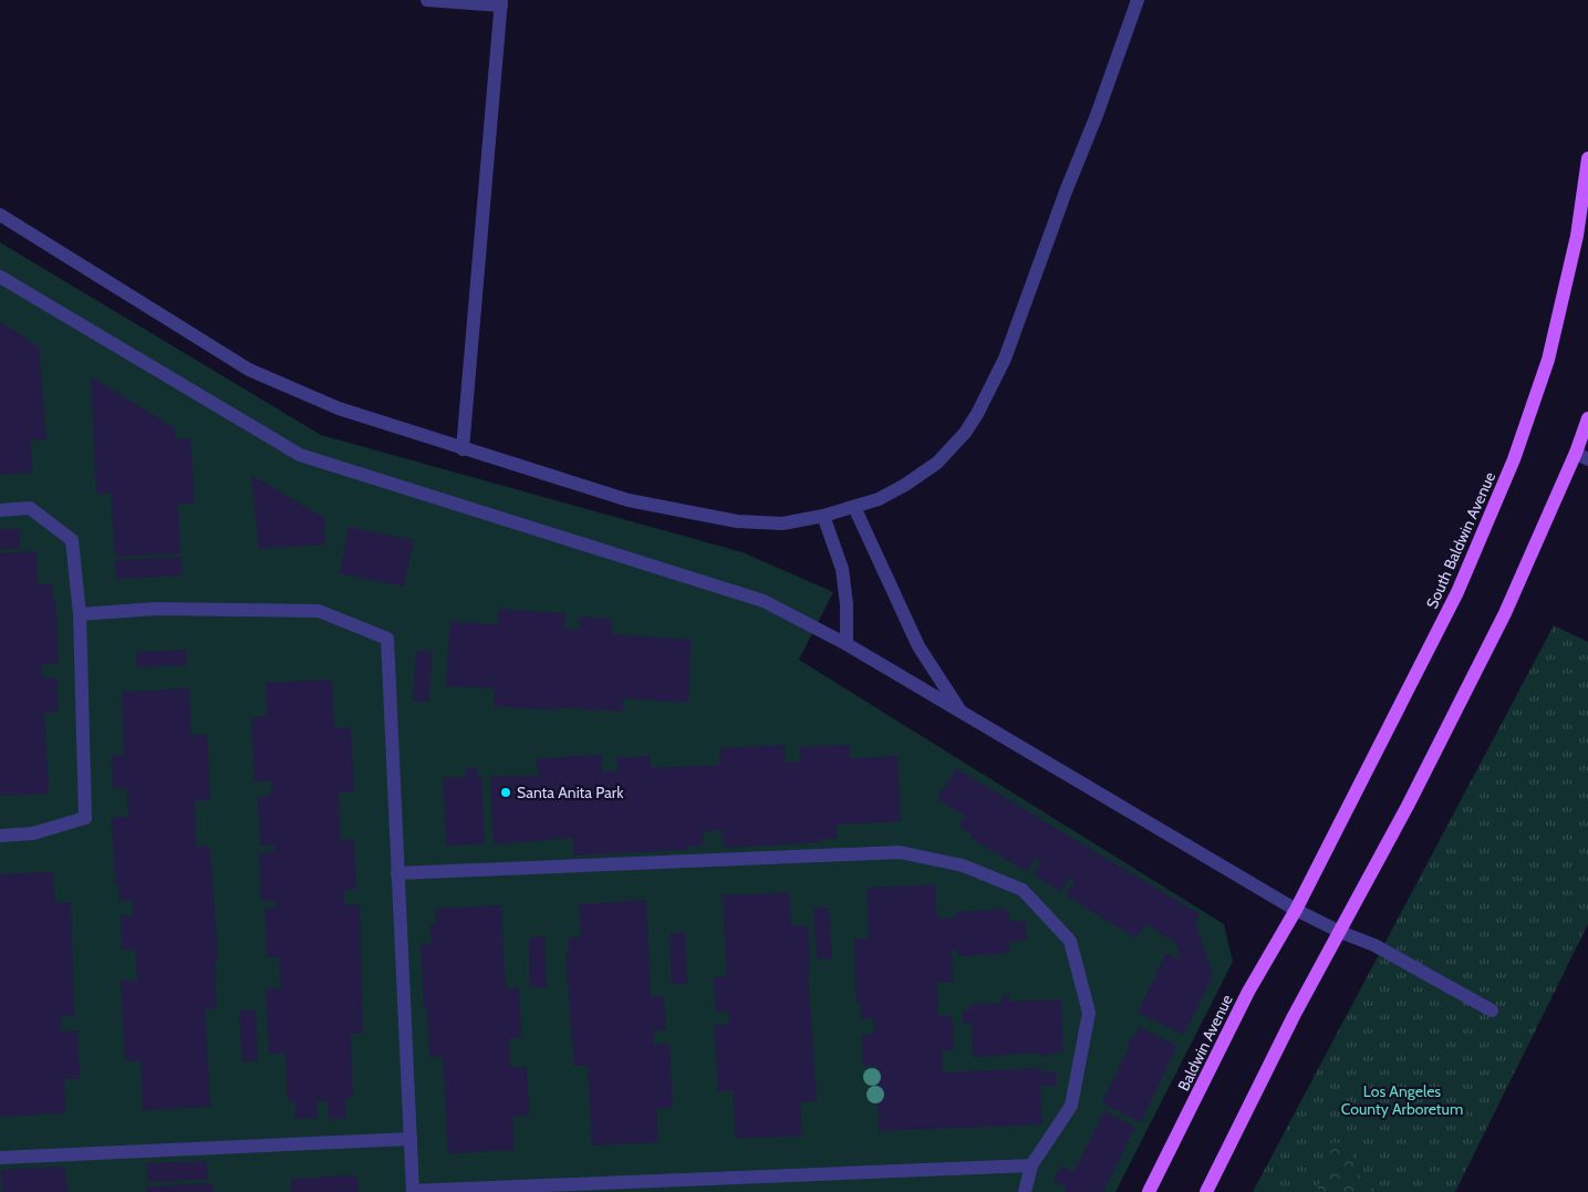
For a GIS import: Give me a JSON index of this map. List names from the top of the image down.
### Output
{
  "streets": {
    "main road": ["South Baldwin Avenue", "Baldwin Avenue"]
  },
  "crossings": [
    ["South Baldwin Avenue", "Baldwin Avenue"]
  ],
  "parks": ["Los Angeles County Arboretum"],
  "places": ["Santa Anita Park"]
}
